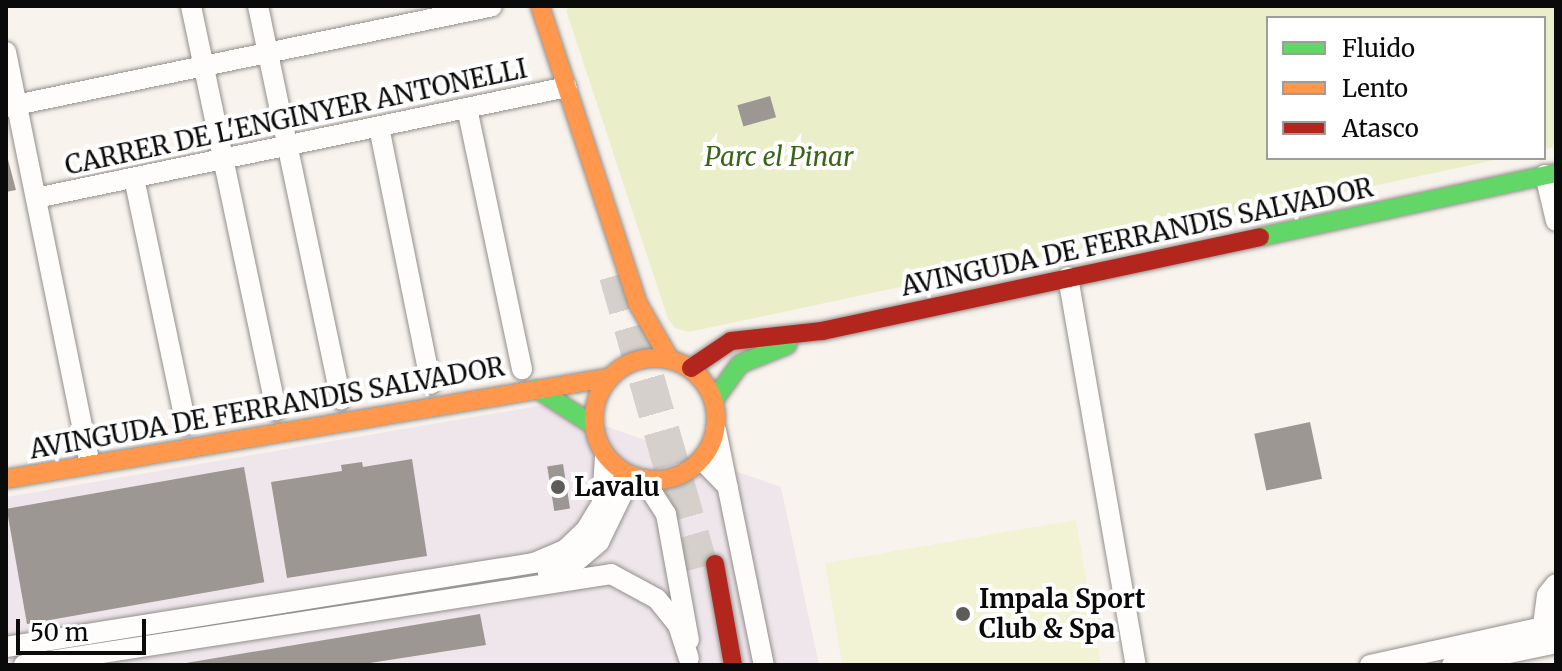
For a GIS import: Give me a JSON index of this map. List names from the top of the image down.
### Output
{
  "streets": {
    "main road": ["AVINGUDA DE FERRANDIS SALVADOR"],
    "street": ["CARRER DE L'ENGINYER ANTONELLI"]
  },
  "parks": ["Parc el Pinar"],
  "places": ["Lavalu", "Impala Sport Club & Spa"],
  "legend": ["Fluido", "Lento", "Atasco"],
  "scale_bar": "50 m"
}
